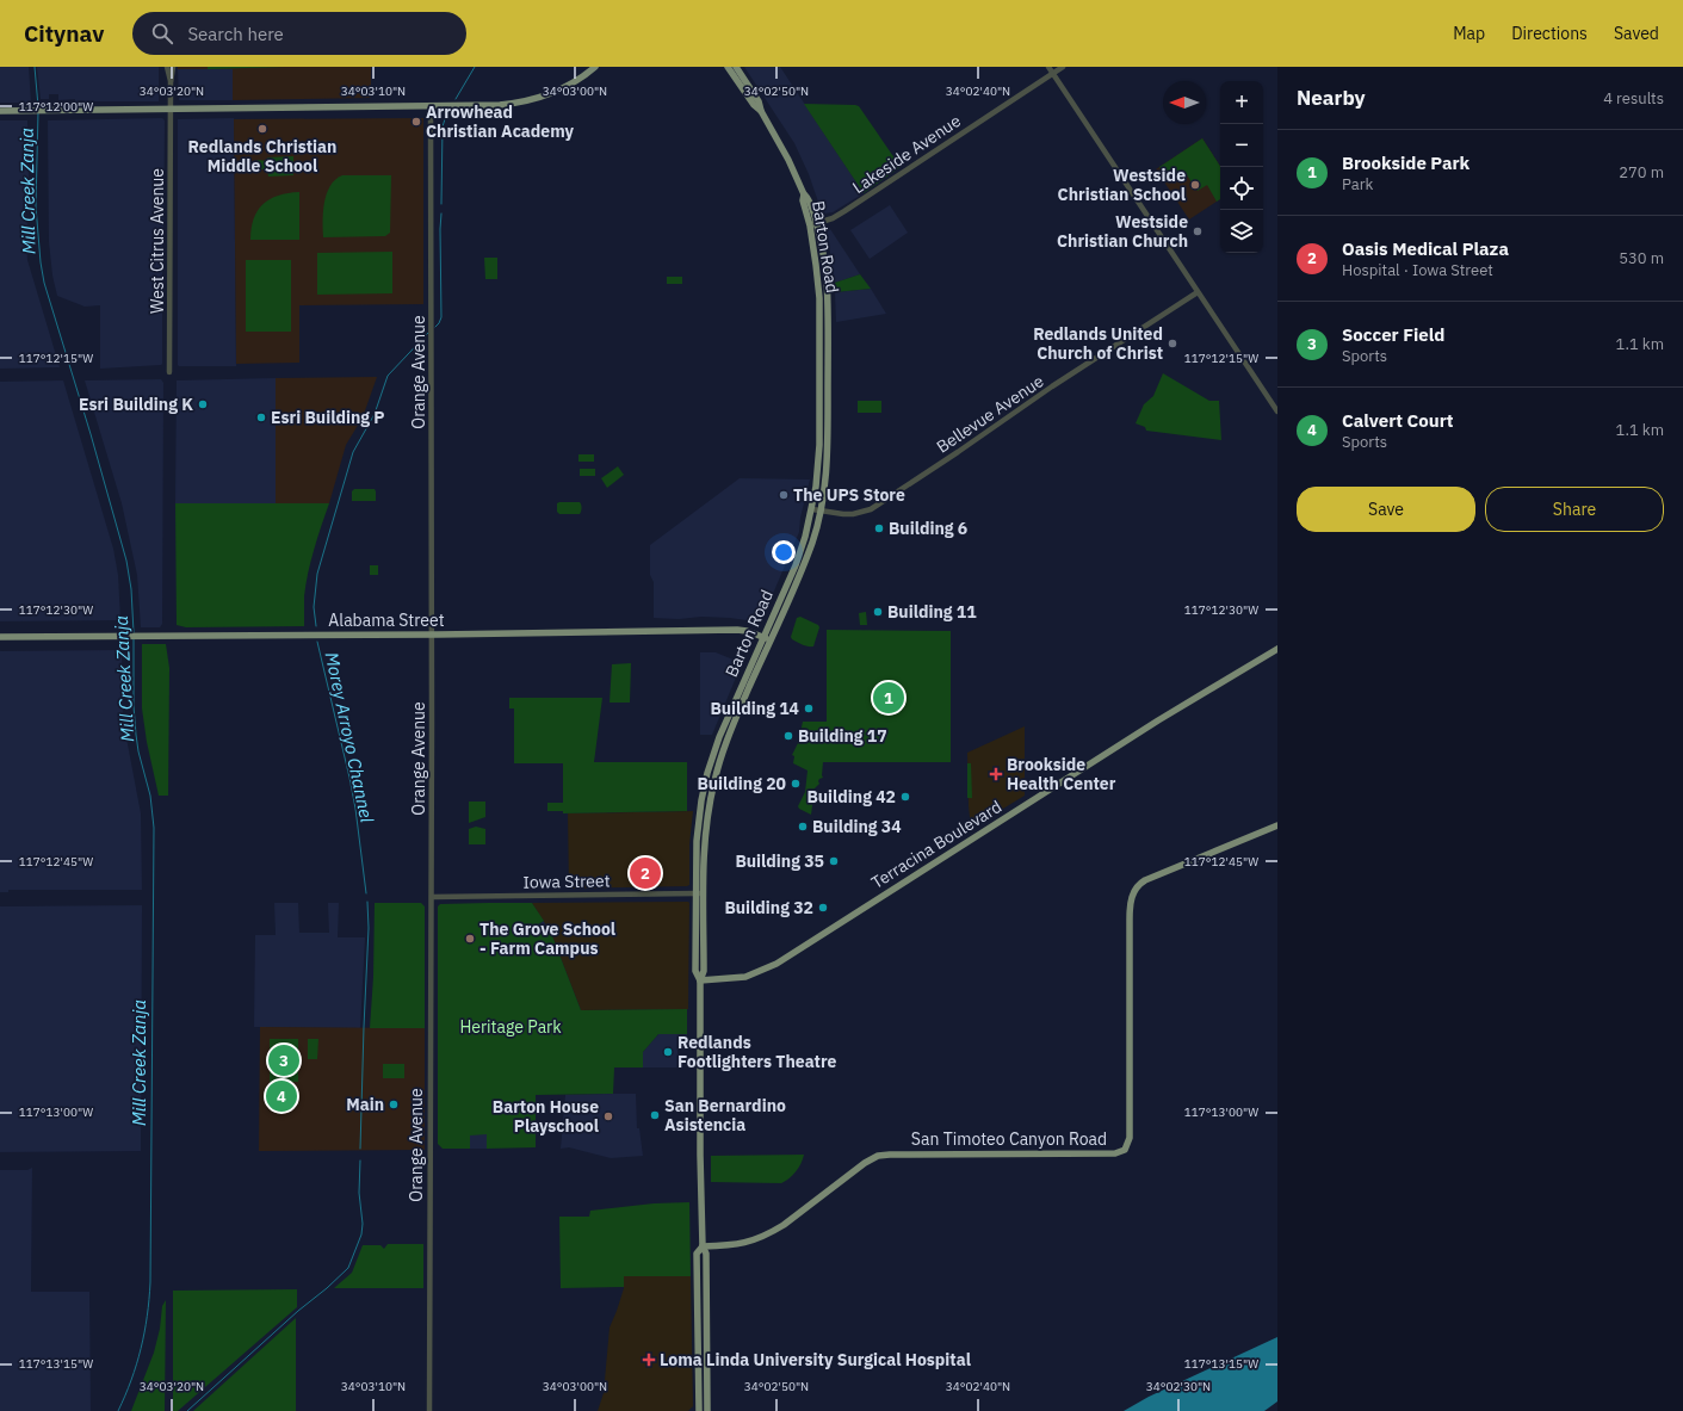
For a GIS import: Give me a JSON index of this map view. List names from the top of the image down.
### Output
{
  "streets": {
    "main road": [
      "Barton Road",
      "Alabama Street",
      "Terracina Boulevard",
      "San Timoteo Canyon Road"
    ],
    "street": [
      "Lakeside Avenue",
      "West Citrus Avenue",
      "Orange Avenue",
      "Bellevue Avenue",
      "Iowa Street"
    ]
  },
  "crossings": [
    ["Lakeside Avenue", "Barton Road"],
    ["Barton Road", "Bellevue Avenue"],
    ["Barton Road", "Alabama Street"],
    ["Barton Road", "Terracina Boulevard"],
    ["Barton Road", "Iowa Street"],
    ["Barton Road", "San Timoteo Canyon Road"],
    ["Orange Avenue", "Alabama Street"],
    ["Orange Avenue", "Iowa Street"]
  ],
  "water": ["Mill Creek Zanja", "Morey Arroyo Channel"],
  "parks": ["Heritage Park"],
  "places": {
    "other": [
      "Arrowhead Christian Academy",
      "Redlands Christian Middle School",
      "Westside Christian School",
      "Westside Christian Church",
      "Redlands United Church of Christ",
      "Esri Building K",
      "Esri Building P",
      "The UPS Store",
      "Building 6",
      "Building 11",
      "Building 14",
      "Building 17",
      "Building 20",
      "Building 42",
      "Building 34",
      "Building 35",
      "Building 32",
      "The Grove School - Farm Campus",
      "Redlands Footlighters Theatre",
      "Main",
      "San Bernardino Asistencia",
      "Barton House Playschool"
    ],
    "health": ["Brookside Health Center", "Loma Linda University Surgical Hospital"]
  },
  "north": "left",
  "page": {
    "header": "Citynav",
    "search": "Search here",
    "nav": ["Map", "Directions", "Saved"],
    "heading": ["Nearby", "4 results"],
    "map_buttons": ["+", "−"],
    "list": [
      {
        "mark": "1",
        "name": "Brookside Park",
        "note": "Park",
        "value": "270 m"
      },
      {
        "mark": "2",
        "name": "Oasis Medical Plaza",
        "note": "Hospital · Iowa Street",
        "value": "530 m"
      },
      {
        "mark": "3",
        "name": "Soccer Field",
        "note": "Sports",
        "value": "1.1 km"
      },
      {
        "mark": "4",
        "name": "Calvert Court",
        "note": "Sports",
        "value": "1.1 km"
      }
    ],
    "buttons": ["Save", "Share"],
    "pins": [
      "1",
      "2",
      "3",
      "4"
    ]
  },
  "coordinates": [
    "34°03'20\"N",
    "34°03'10\"N",
    "34°03'00\"N",
    "34°02'50\"N",
    "34°02'40\"N",
    "117°12'00\"W",
    "117°12'15\"W",
    "117°12'30\"W",
    "117°12'45\"W",
    "117°13'00\"W",
    "117°13'15\"W",
    "34°02'30\"N"
  ]
}
